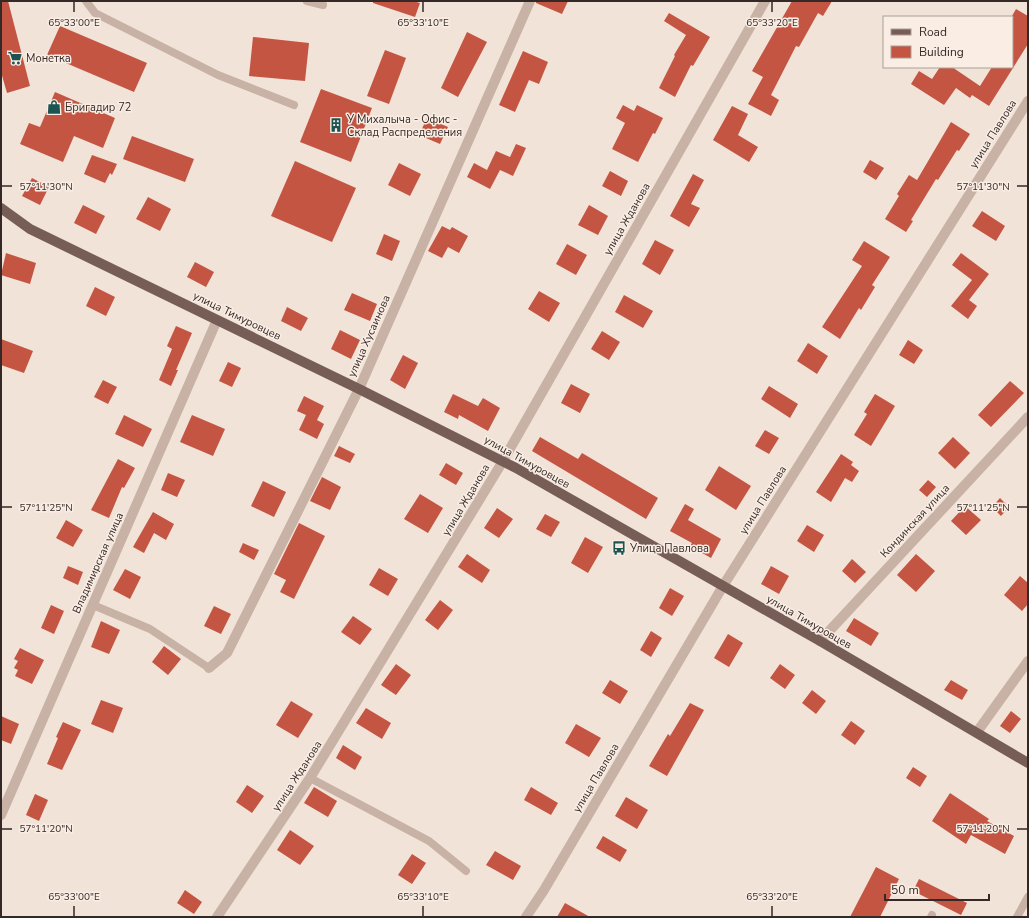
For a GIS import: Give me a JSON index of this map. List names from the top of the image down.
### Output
{
  "streets": {
    "main road": ["улица Тимуровцев"],
    "street": [
      "улица Павлова",
      "улица Жданова",
      "улица Хусаинова",
      "Кондинская улица",
      "Владимирская улица"
    ]
  },
  "crossings": [
    ["улица Павлова", "улица Тимуровцев"],
    ["улица Жданова", "улица Тимуровцев"],
    ["улица Тимуровцев", "улица Хусаинова"],
    ["улица Тимуровцев", "Кондинская улица"],
    ["улица Тимуровцев", "Владимирская улица"]
  ],
  "places": {
    "supermarket": ["Монетка"],
    "shop": ["Бригадир 72"],
    "building": ["У Михалыча - Офис - Склад Распределения"],
    "bus stop": ["Улица Павлова"]
  },
  "legend": ["Road", "Building"],
  "scale_bar": "50 m",
  "coordinates": [
    "65°33'00\"E",
    "65°33'10\"E",
    "65°33'20\"E",
    "57°11'30\"N",
    "57°11'25\"N",
    "57°11'20\"N"
  ]
}
